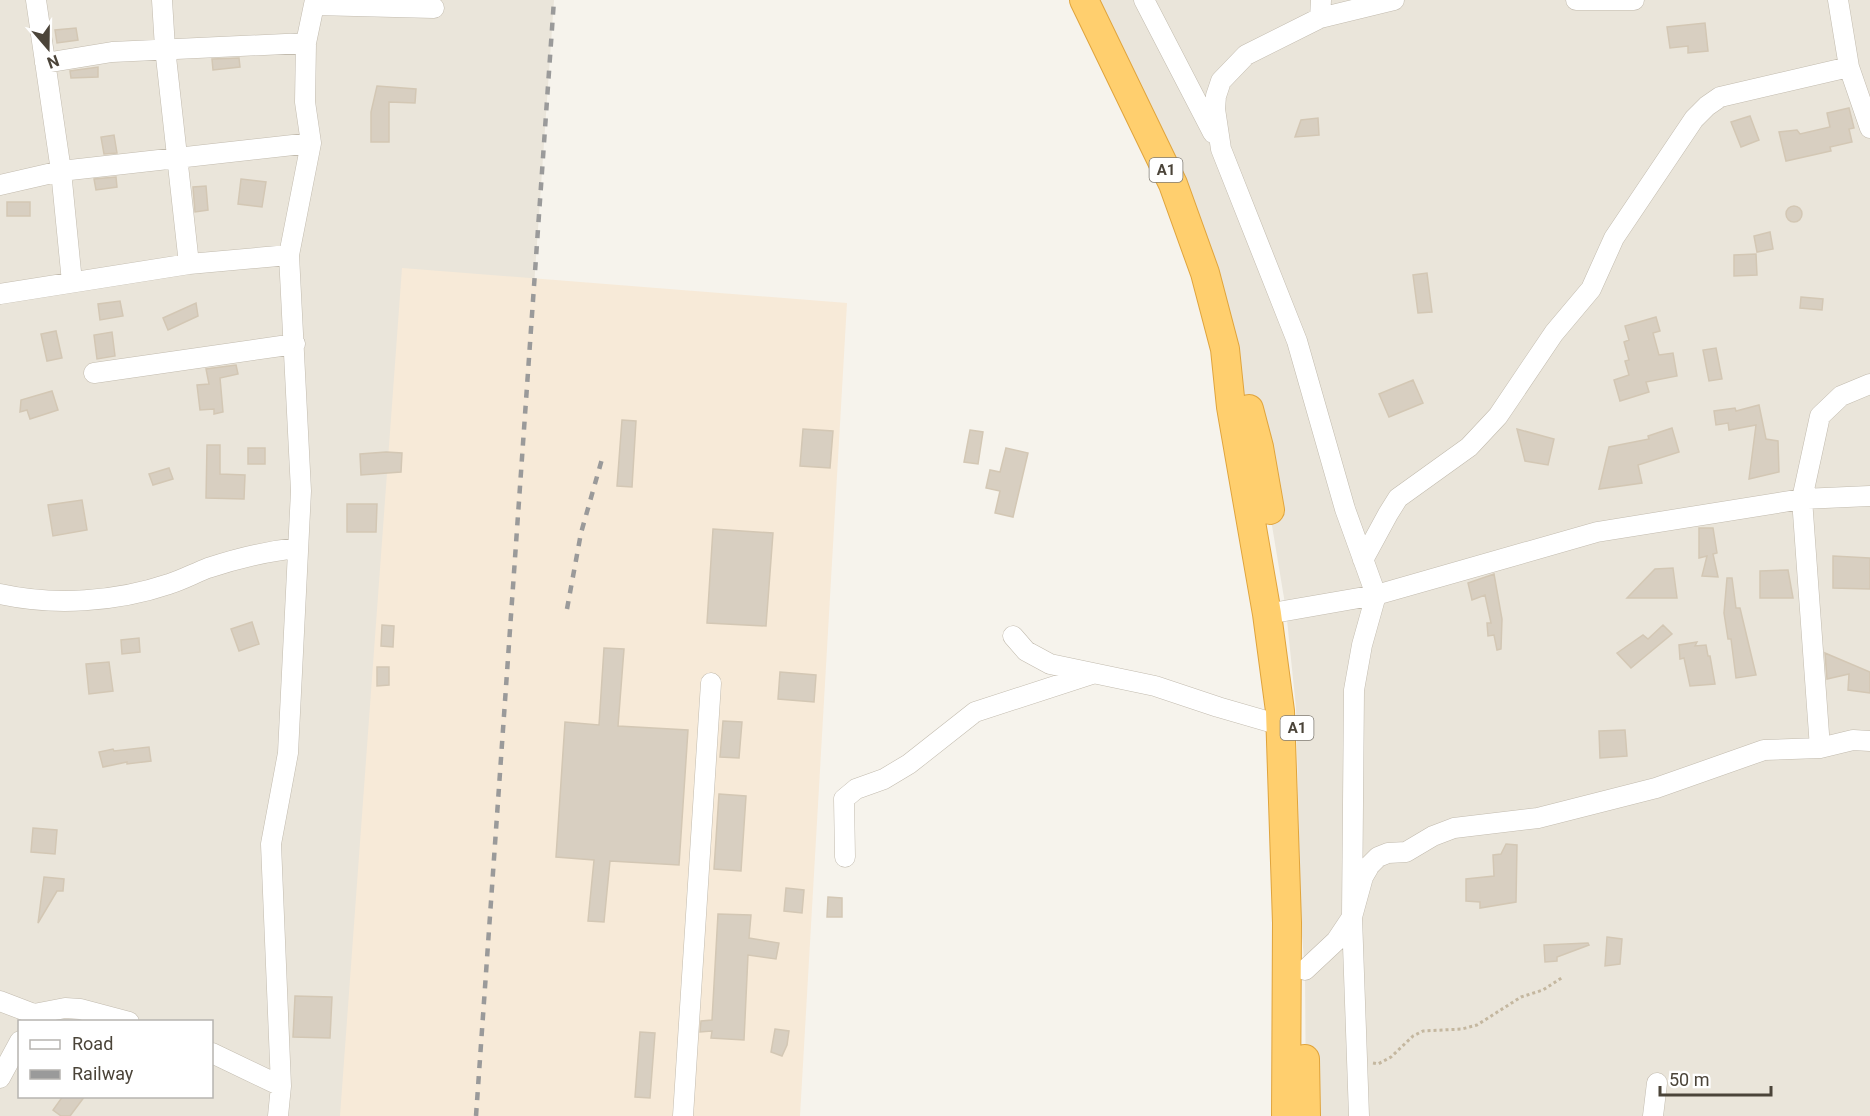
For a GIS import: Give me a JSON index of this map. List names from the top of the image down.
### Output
{
  "streets": {
    "highway": ["A1"]
  },
  "legend": ["Road", "Railway"],
  "scale_bar": "50 m",
  "north": "bottom"
}
